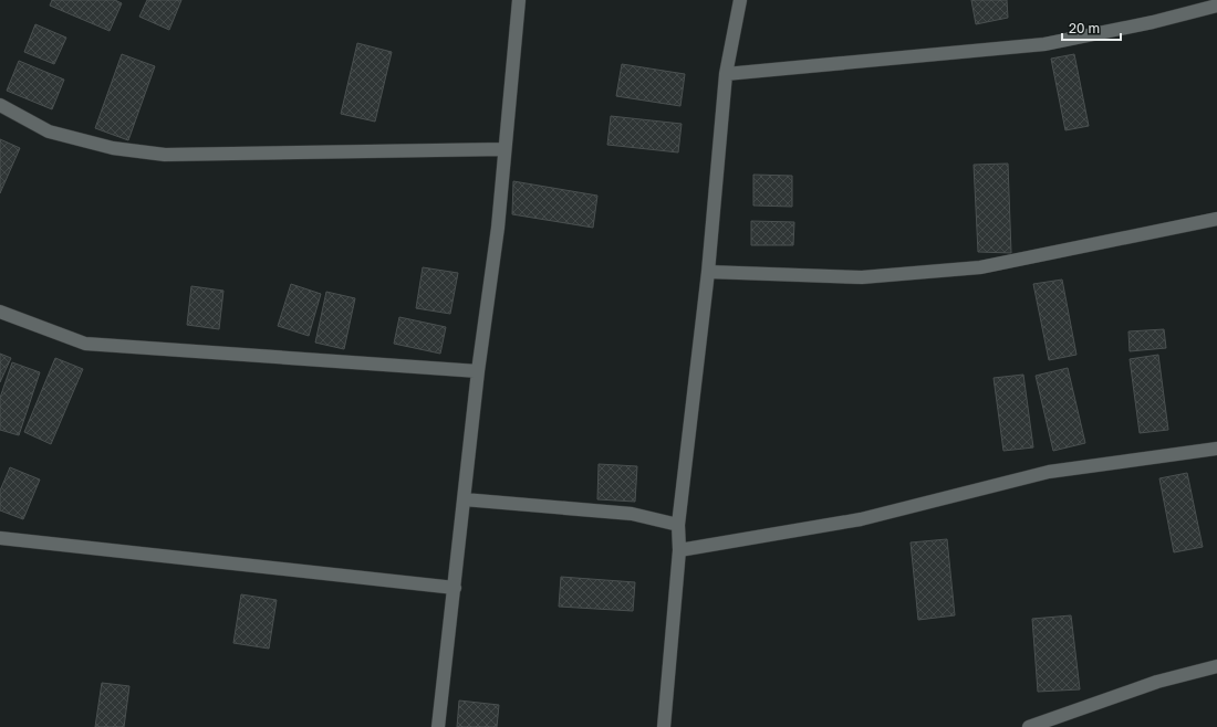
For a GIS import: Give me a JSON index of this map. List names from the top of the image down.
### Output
{
  "scale_bar": "20 m"
}
